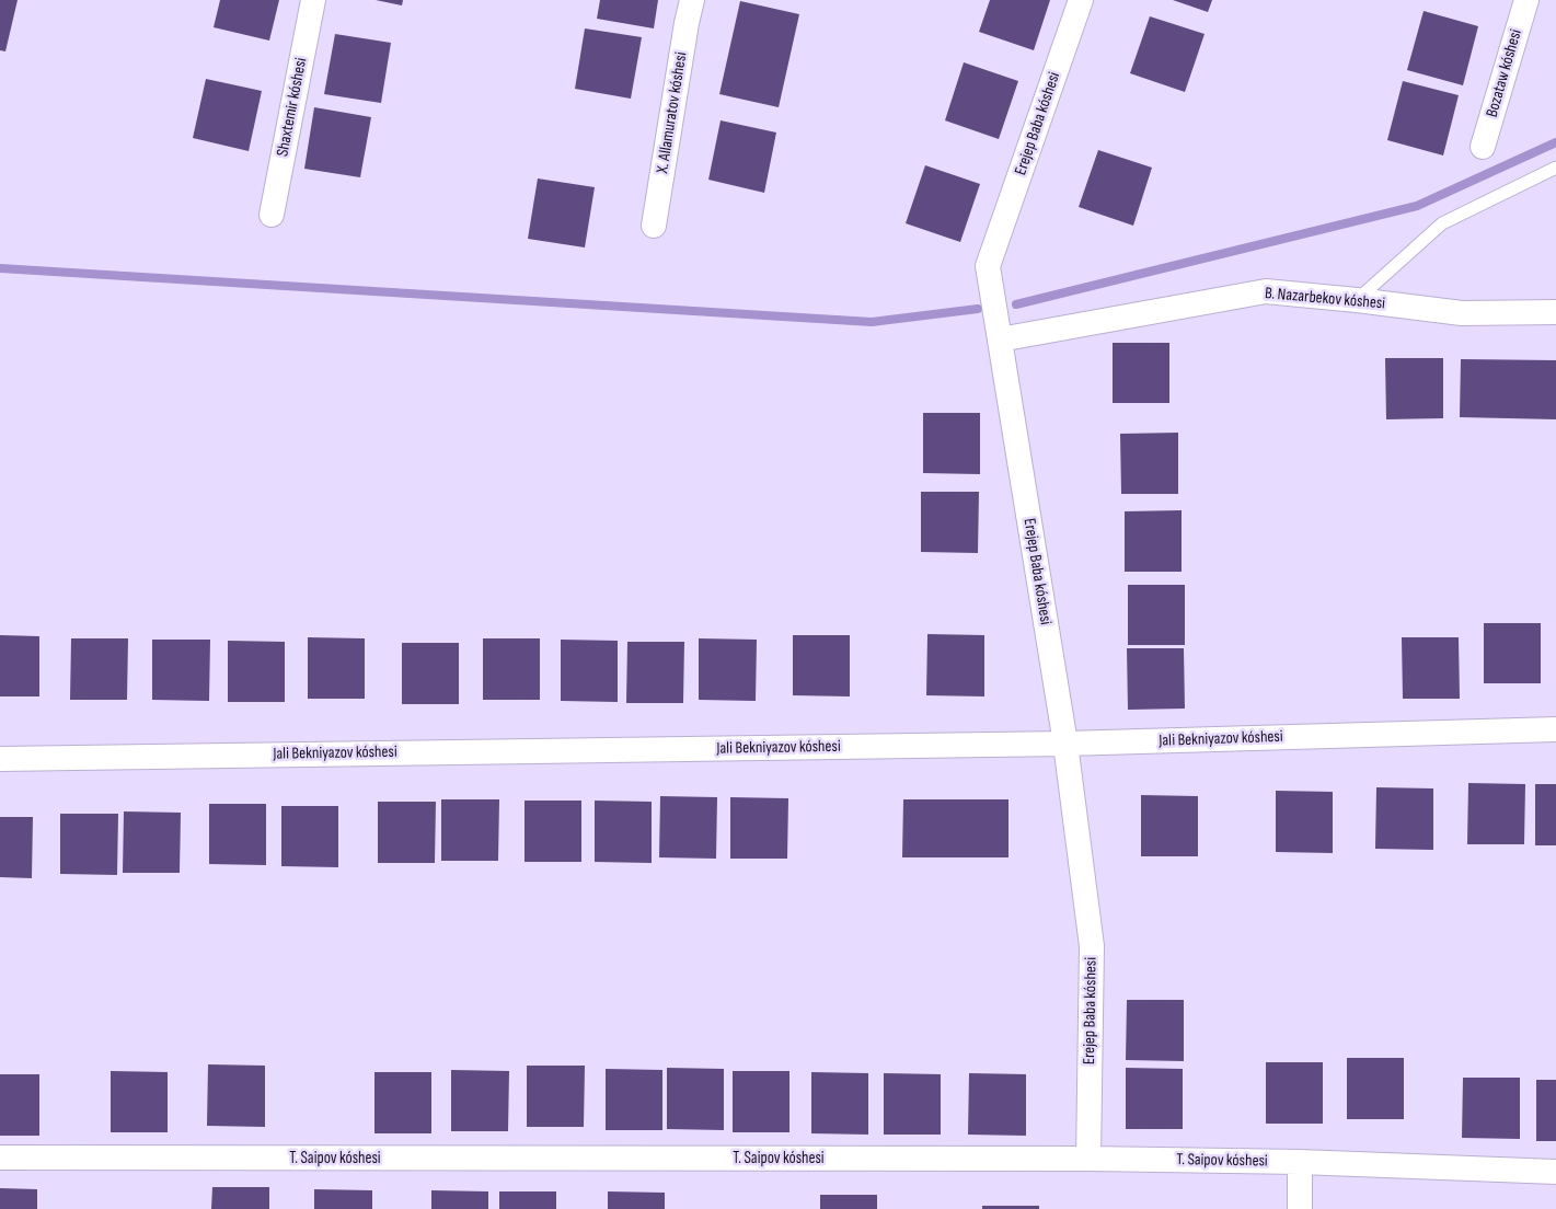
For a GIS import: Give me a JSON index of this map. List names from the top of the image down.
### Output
{
  "streets": {
    "street": [
      "Bozataw kóshesi",
      "Shaxtemir kóshesi",
      "X. Allamuratov kóshesi",
      "Erejep Baba kóshesi",
      "B. Nazarbekov kóshesi",
      "Jali Bekniyazov kóshesi",
      "T. Saipov kóshesi"
    ]
  },
  "crossings": [
    ["Erejep Baba kóshesi", "B. Nazarbekov kóshesi"],
    ["Erejep Baba kóshesi", "Jali Bekniyazov kóshesi"],
    ["Erejep Baba kóshesi", "T. Saipov kóshesi"]
  ]
}
